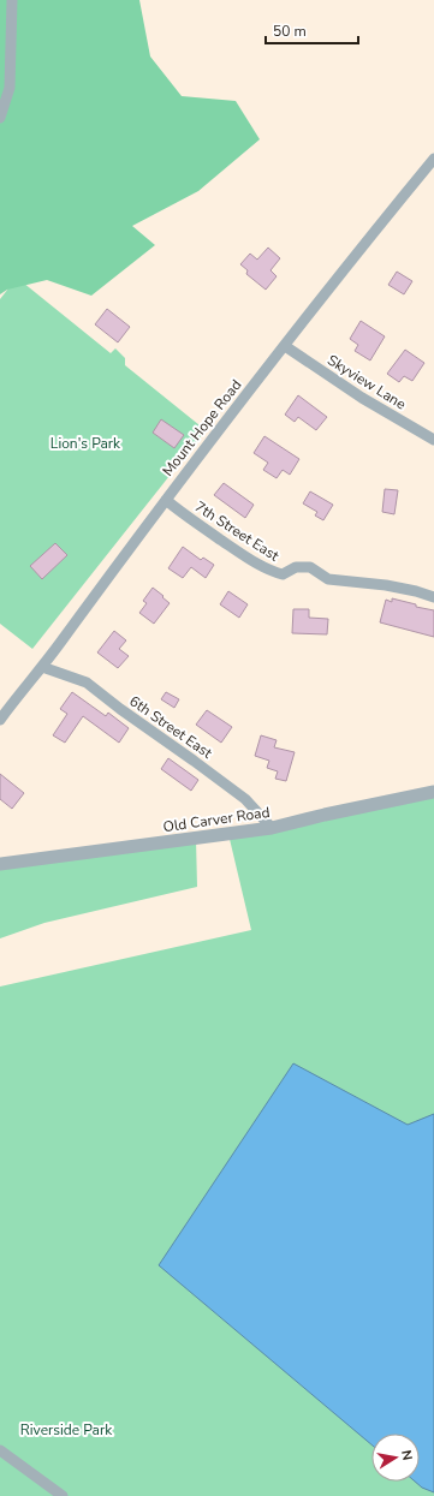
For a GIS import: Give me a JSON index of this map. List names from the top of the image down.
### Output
{
  "streets": {
    "street": [
      "Skyview Lane",
      "Mount Hope Road",
      "7th Street East",
      "6th Street East",
      "Old Carver Road"
    ]
  },
  "crossings": [
    ["Skyview Lane", "Mount Hope Road"],
    ["Mount Hope Road", "7th Street East"],
    ["Mount Hope Road", "6th Street East"],
    ["6th Street East", "Old Carver Road"]
  ],
  "parks": ["Lion's Park", "Riverside Park"],
  "scale_bar": "50 m",
  "north": "right"
}
